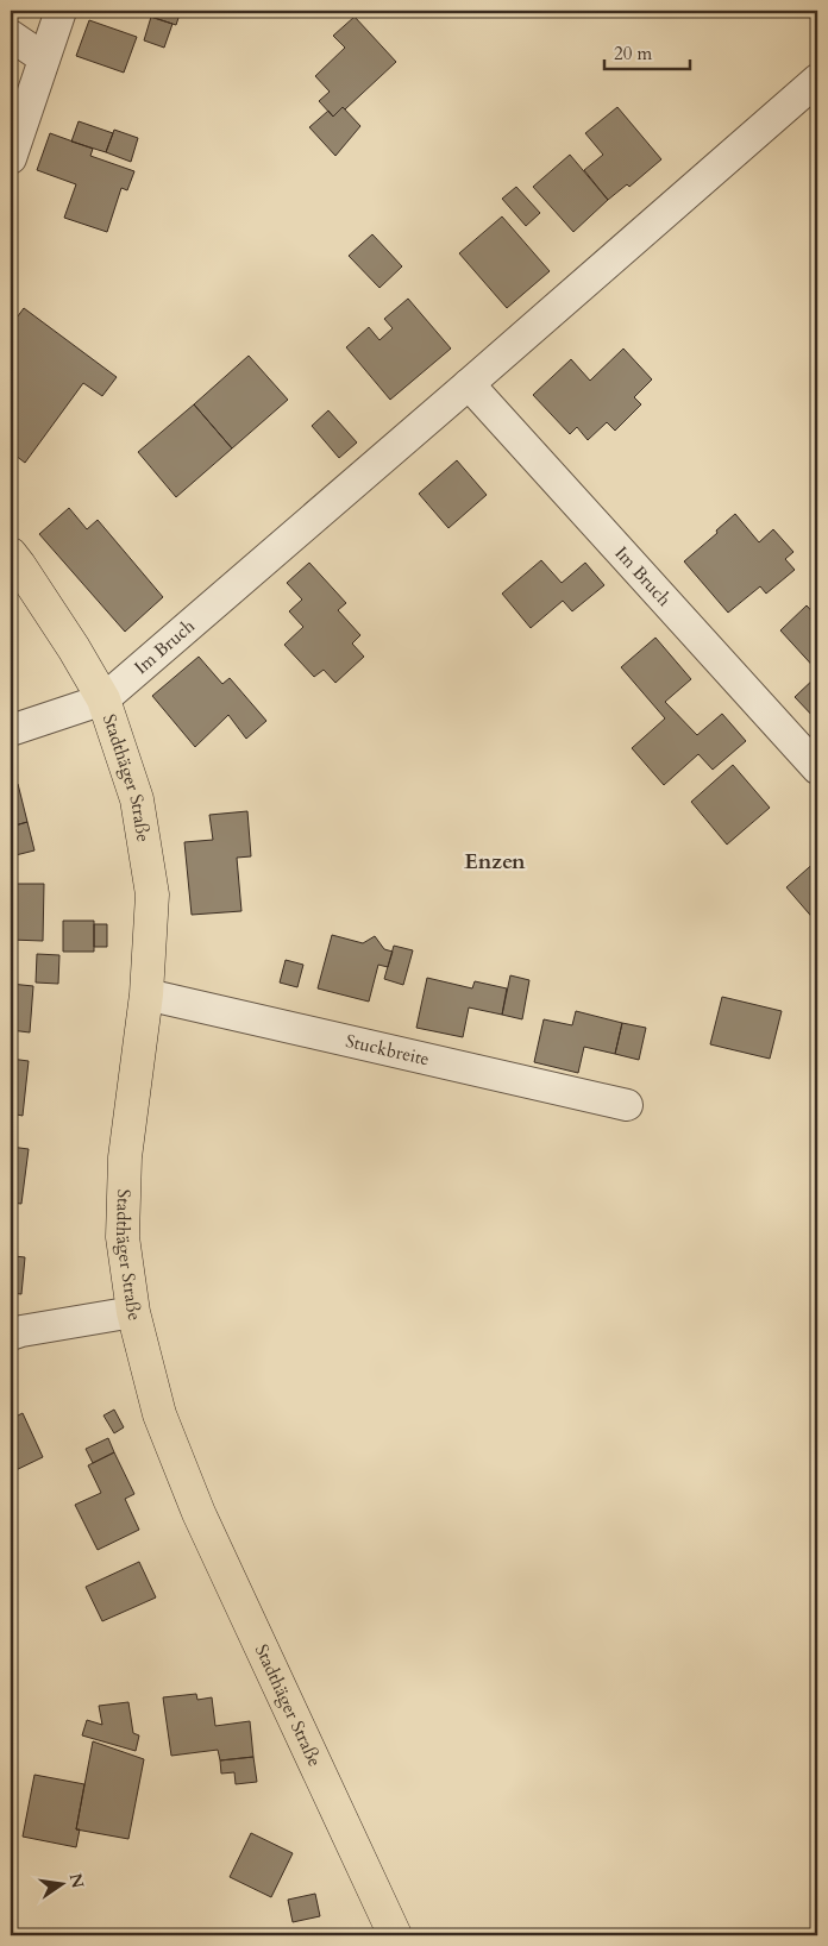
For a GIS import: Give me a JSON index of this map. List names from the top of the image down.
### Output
{
  "streets": {
    "main road": ["Stadthäger Straße"],
    "street": ["Im Bruch", "Stuckbreite"]
  },
  "crossings": [
    ["Im Bruch", "Stadthäger Straße"],
    ["Stadthäger Straße", "Stuckbreite"]
  ],
  "districts": ["Enzen"],
  "scale_bar": "20 m",
  "north": "right"
}
